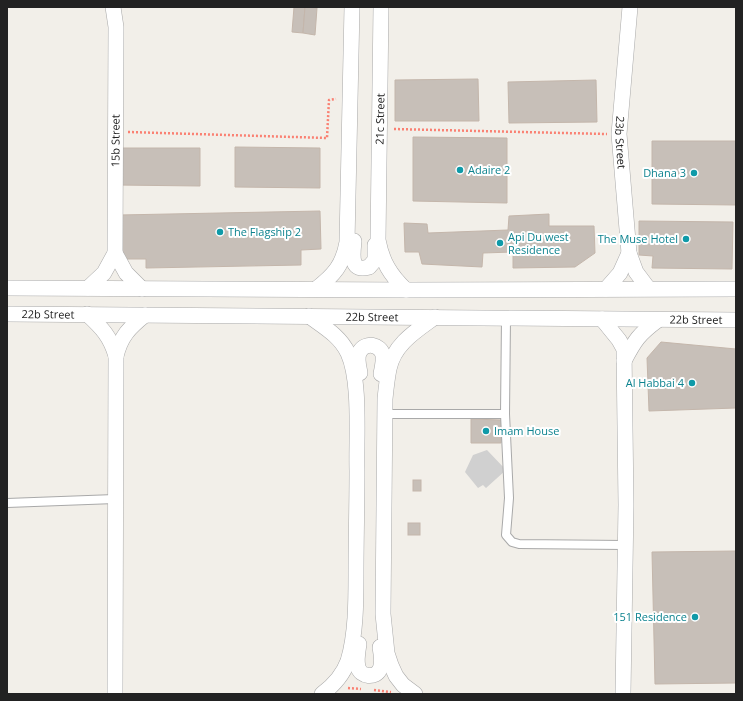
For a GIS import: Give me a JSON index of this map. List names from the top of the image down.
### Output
{
  "streets": {
    "street": [
      "21c Street",
      "15b Street",
      "23b Street",
      "22b Street"
    ]
  },
  "places": [
    "Adaire 2",
    "Dhana 3",
    "The Flagship 2",
    "The Muse Hotel",
    "Api Du west Residence",
    "Al Habbai 4",
    "Imam House",
    "151 Residence"
  ]
}
